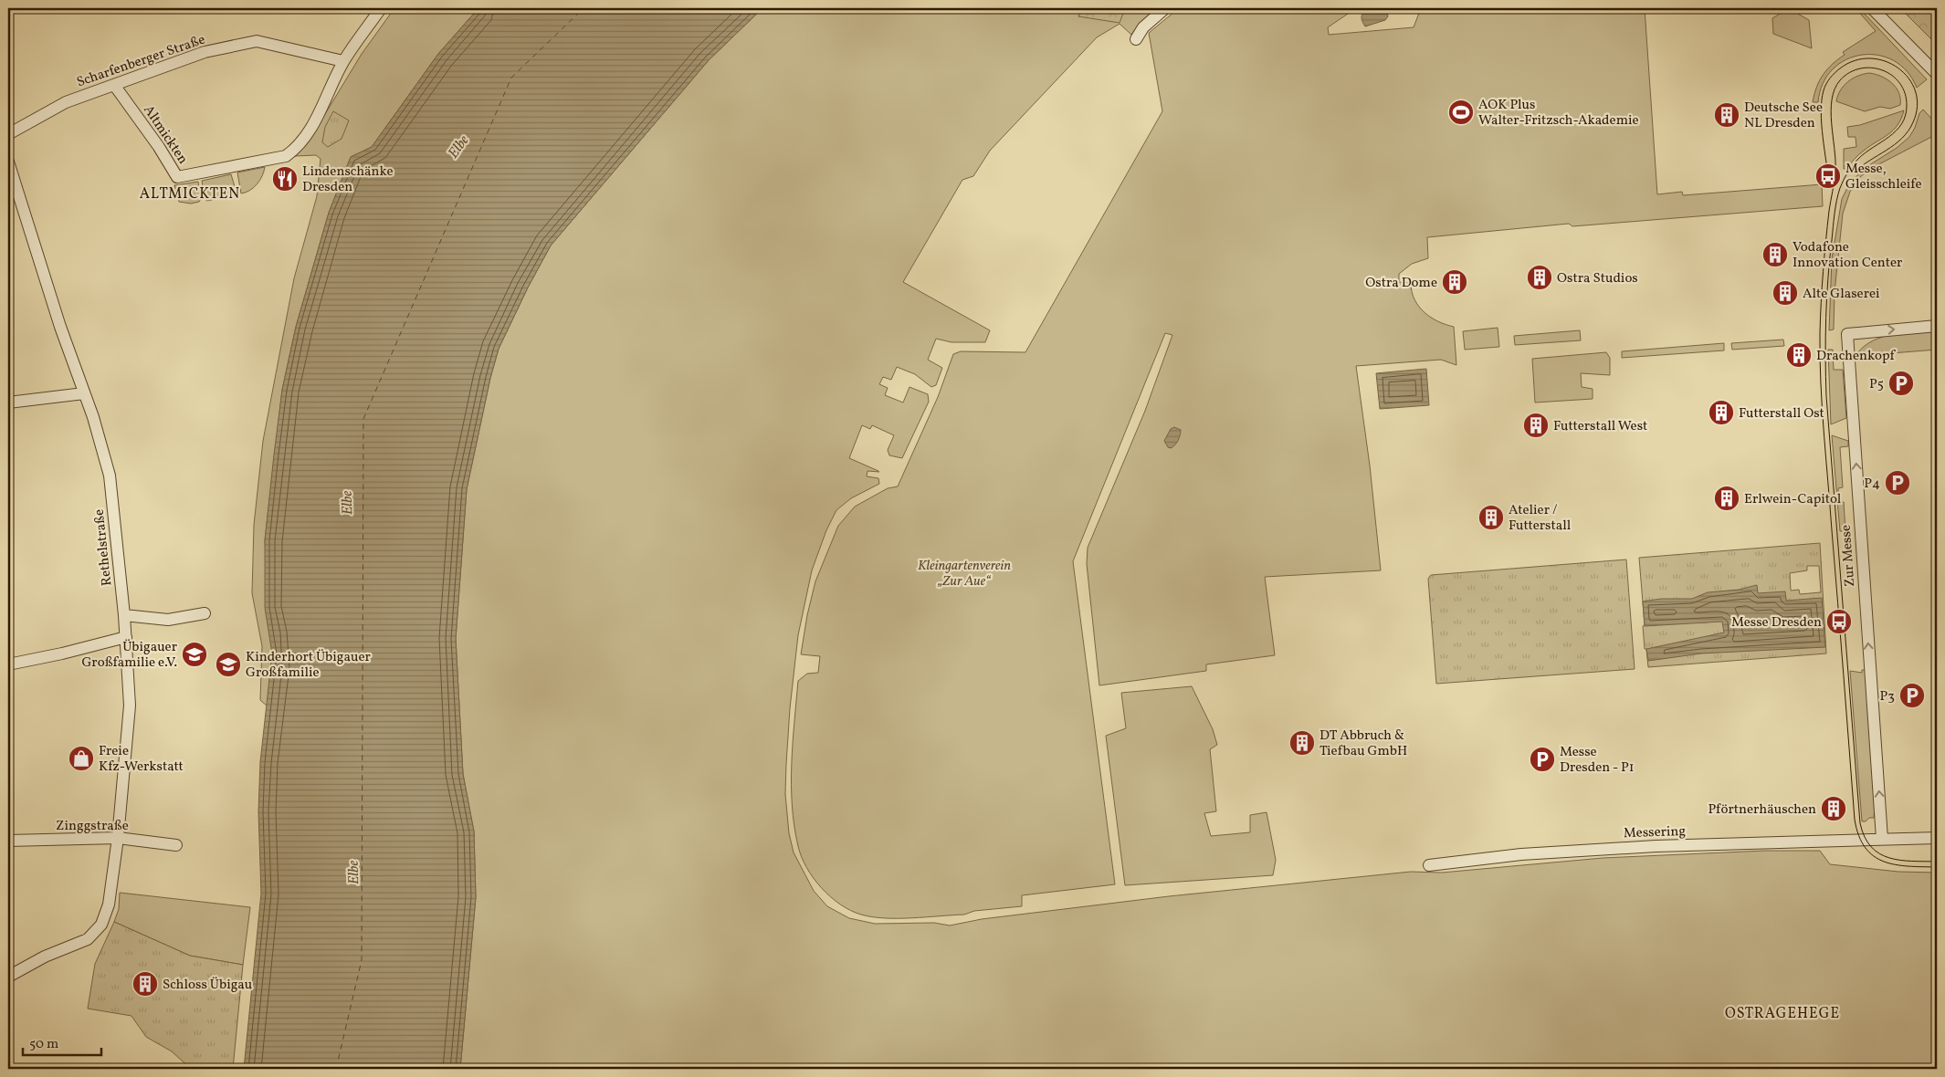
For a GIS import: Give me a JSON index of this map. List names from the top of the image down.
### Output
{
  "streets": {
    "street": [
      "Scharfenberger Straße",
      "Altmickten",
      "Rethelstraße",
      "Zur Messe",
      "Zinggstraße",
      "Messering"
    ]
  },
  "crossings": [
    ["Scharfenberger Straße", "Altmickten"],
    ["Rethelstraße", "Zinggstraße"],
    ["Zur Messe", "Messering"]
  ],
  "one_way": ["Zur Messe"],
  "districts": ["ALTMICKTEN", "OSTRAGEHEGE"],
  "water": ["Elbe"],
  "parks": ["Kleingartenverein „Zur Aue“"],
  "places": {
    "sports": ["AOK Plus Walter-Fritzsch-Akademie"],
    "building": [
      "Deutsche See NL Dresden",
      "Vodafone Innovation Center",
      "Ostra Studios",
      "Ostra Dome",
      "Alte Glaserei",
      "Drachenkopf",
      "Futterstall Ost",
      "Futterstall West",
      "Erlwein-Capitol",
      "Atelier / Futterstall",
      "DT Abbruch & Tiefbau GmbH",
      "Pförtnerhäuschen",
      "Schloss Übigau"
    ],
    "bus stop": ["Messe, Gleisschleife", "Messe Dresden"],
    "restaurant": ["Lindenschänke Dresden"],
    "parking": [
      "P5",
      "P4",
      "P3",
      "Messe Dresden - P1"
    ],
    "school or university": ["Übigauer Großfamilie e.V.", "Kinderhort Übigauer Großfamilie"],
    "shop": ["Freie Kfz-Werkstatt"]
  },
  "scale_bar": "50 m"
}
